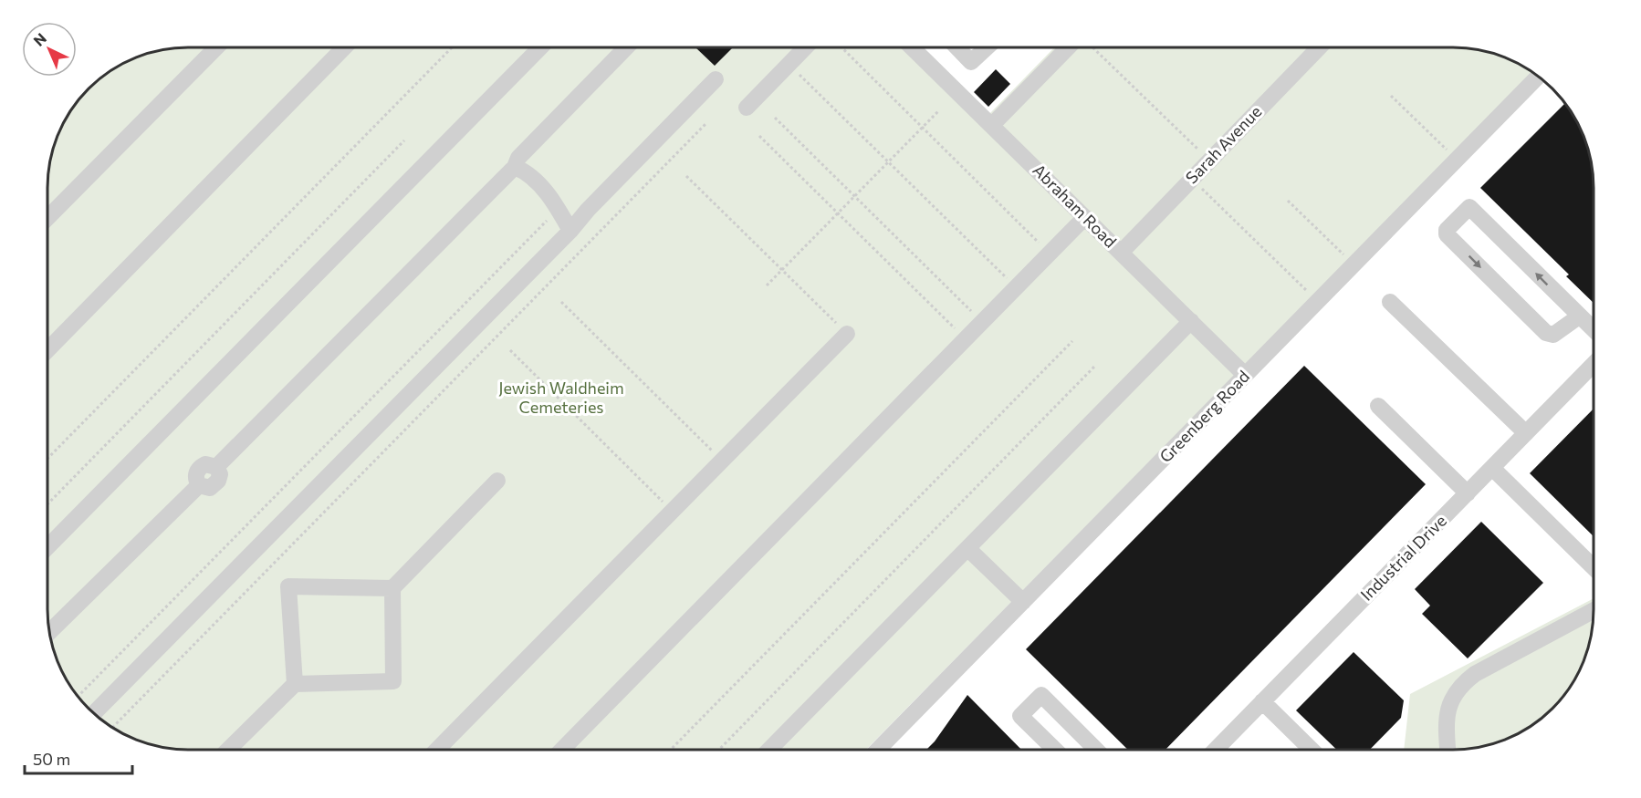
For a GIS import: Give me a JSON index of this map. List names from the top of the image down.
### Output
{
  "streets": {
    "street": [
      "Sarah Avenue",
      "Abraham Road",
      "Greenberg Road",
      "Industrial Drive"
    ]
  },
  "crossings": [
    ["Sarah Avenue", "Abraham Road"],
    ["Abraham Road", "Greenberg Road"]
  ],
  "parks": ["Jewish Waldheim Cemeteries"],
  "scale_bar": "50 m",
  "north": "top left"
}
